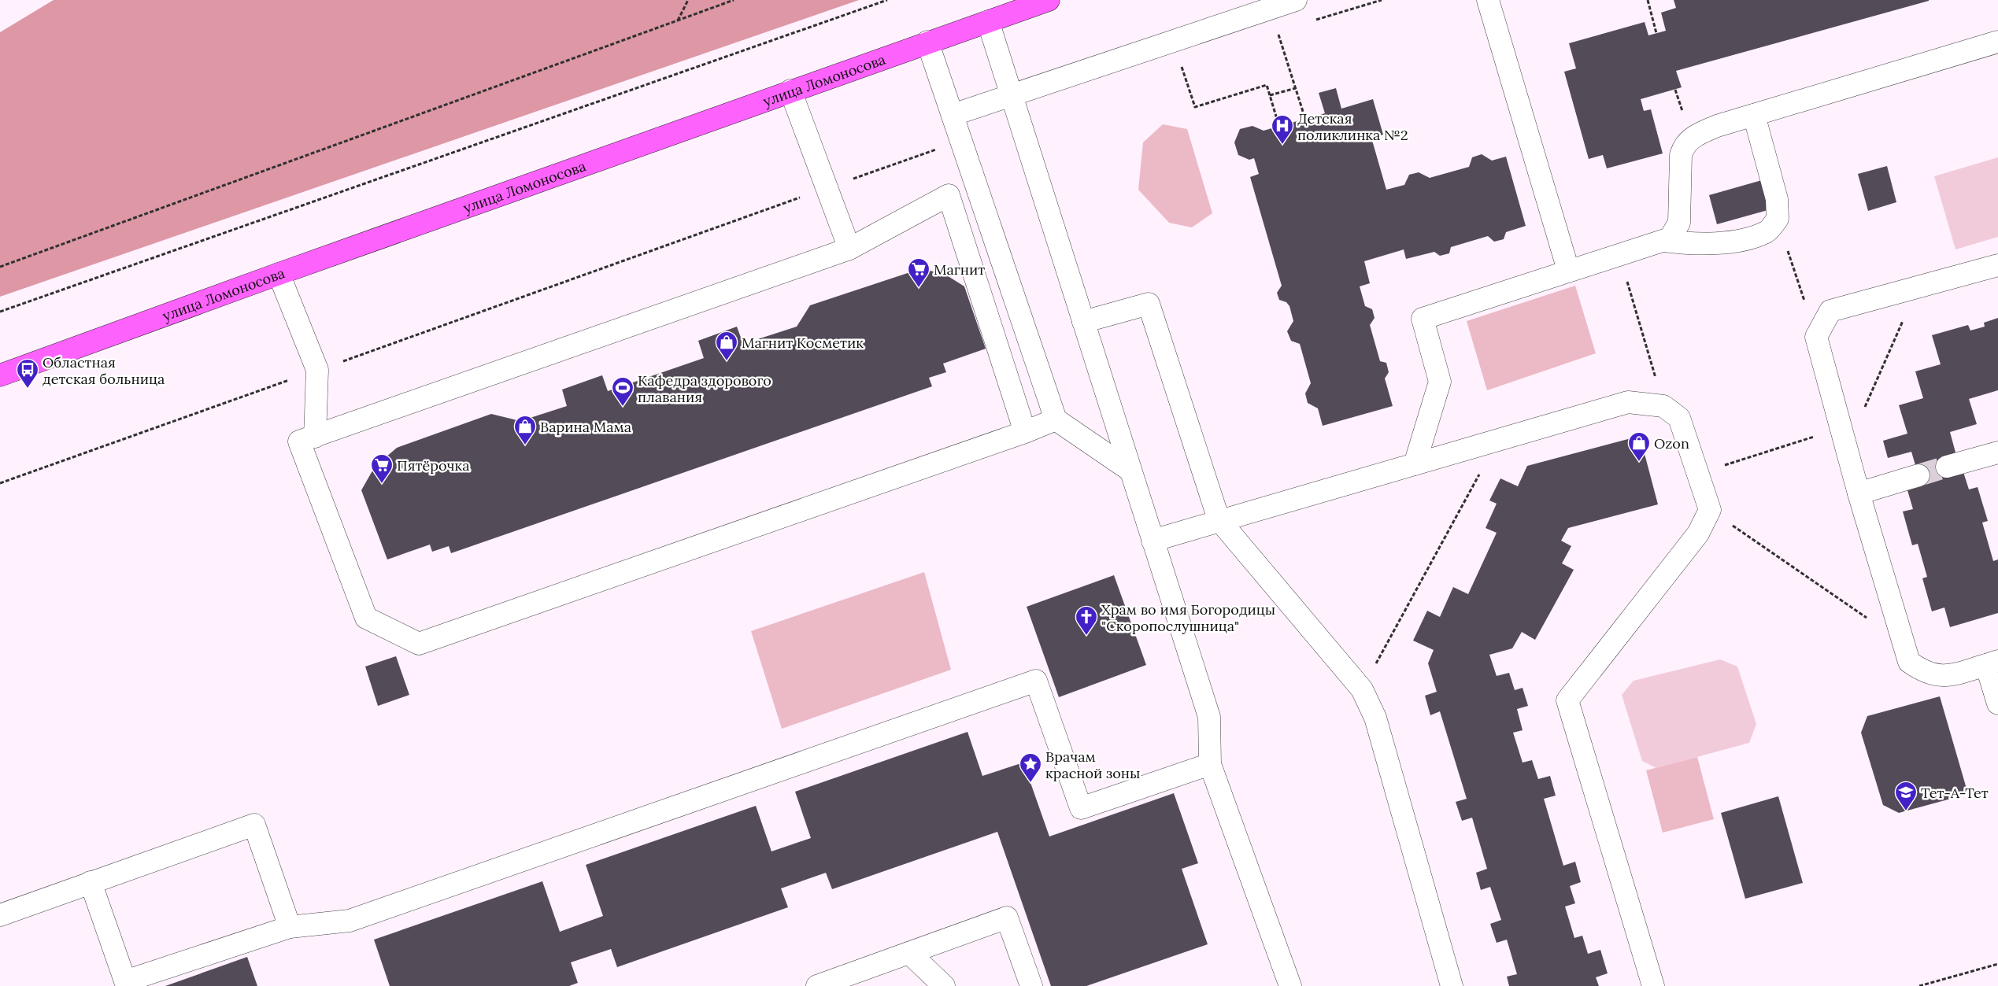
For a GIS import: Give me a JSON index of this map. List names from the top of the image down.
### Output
{
  "streets": {
    "main road": ["улица Ломоносова"]
  },
  "places": {
    "hospital": ["Детская поликлинка №2"],
    "supermarket": ["Магнит", "Пятёрочка"],
    "shop": ["Магнит Косметик", "Варина Мама", "Ozon"],
    "bus stop": ["Областная детская больница"],
    "sports": ["Кафедра здорового плавания"],
    "church": ["Храм во имя Богородицы \"Скоропослушница\""],
    "place": ["Врачам красной зоны"],
    "school or university": ["Тет-А-Тет"]
  }
}
